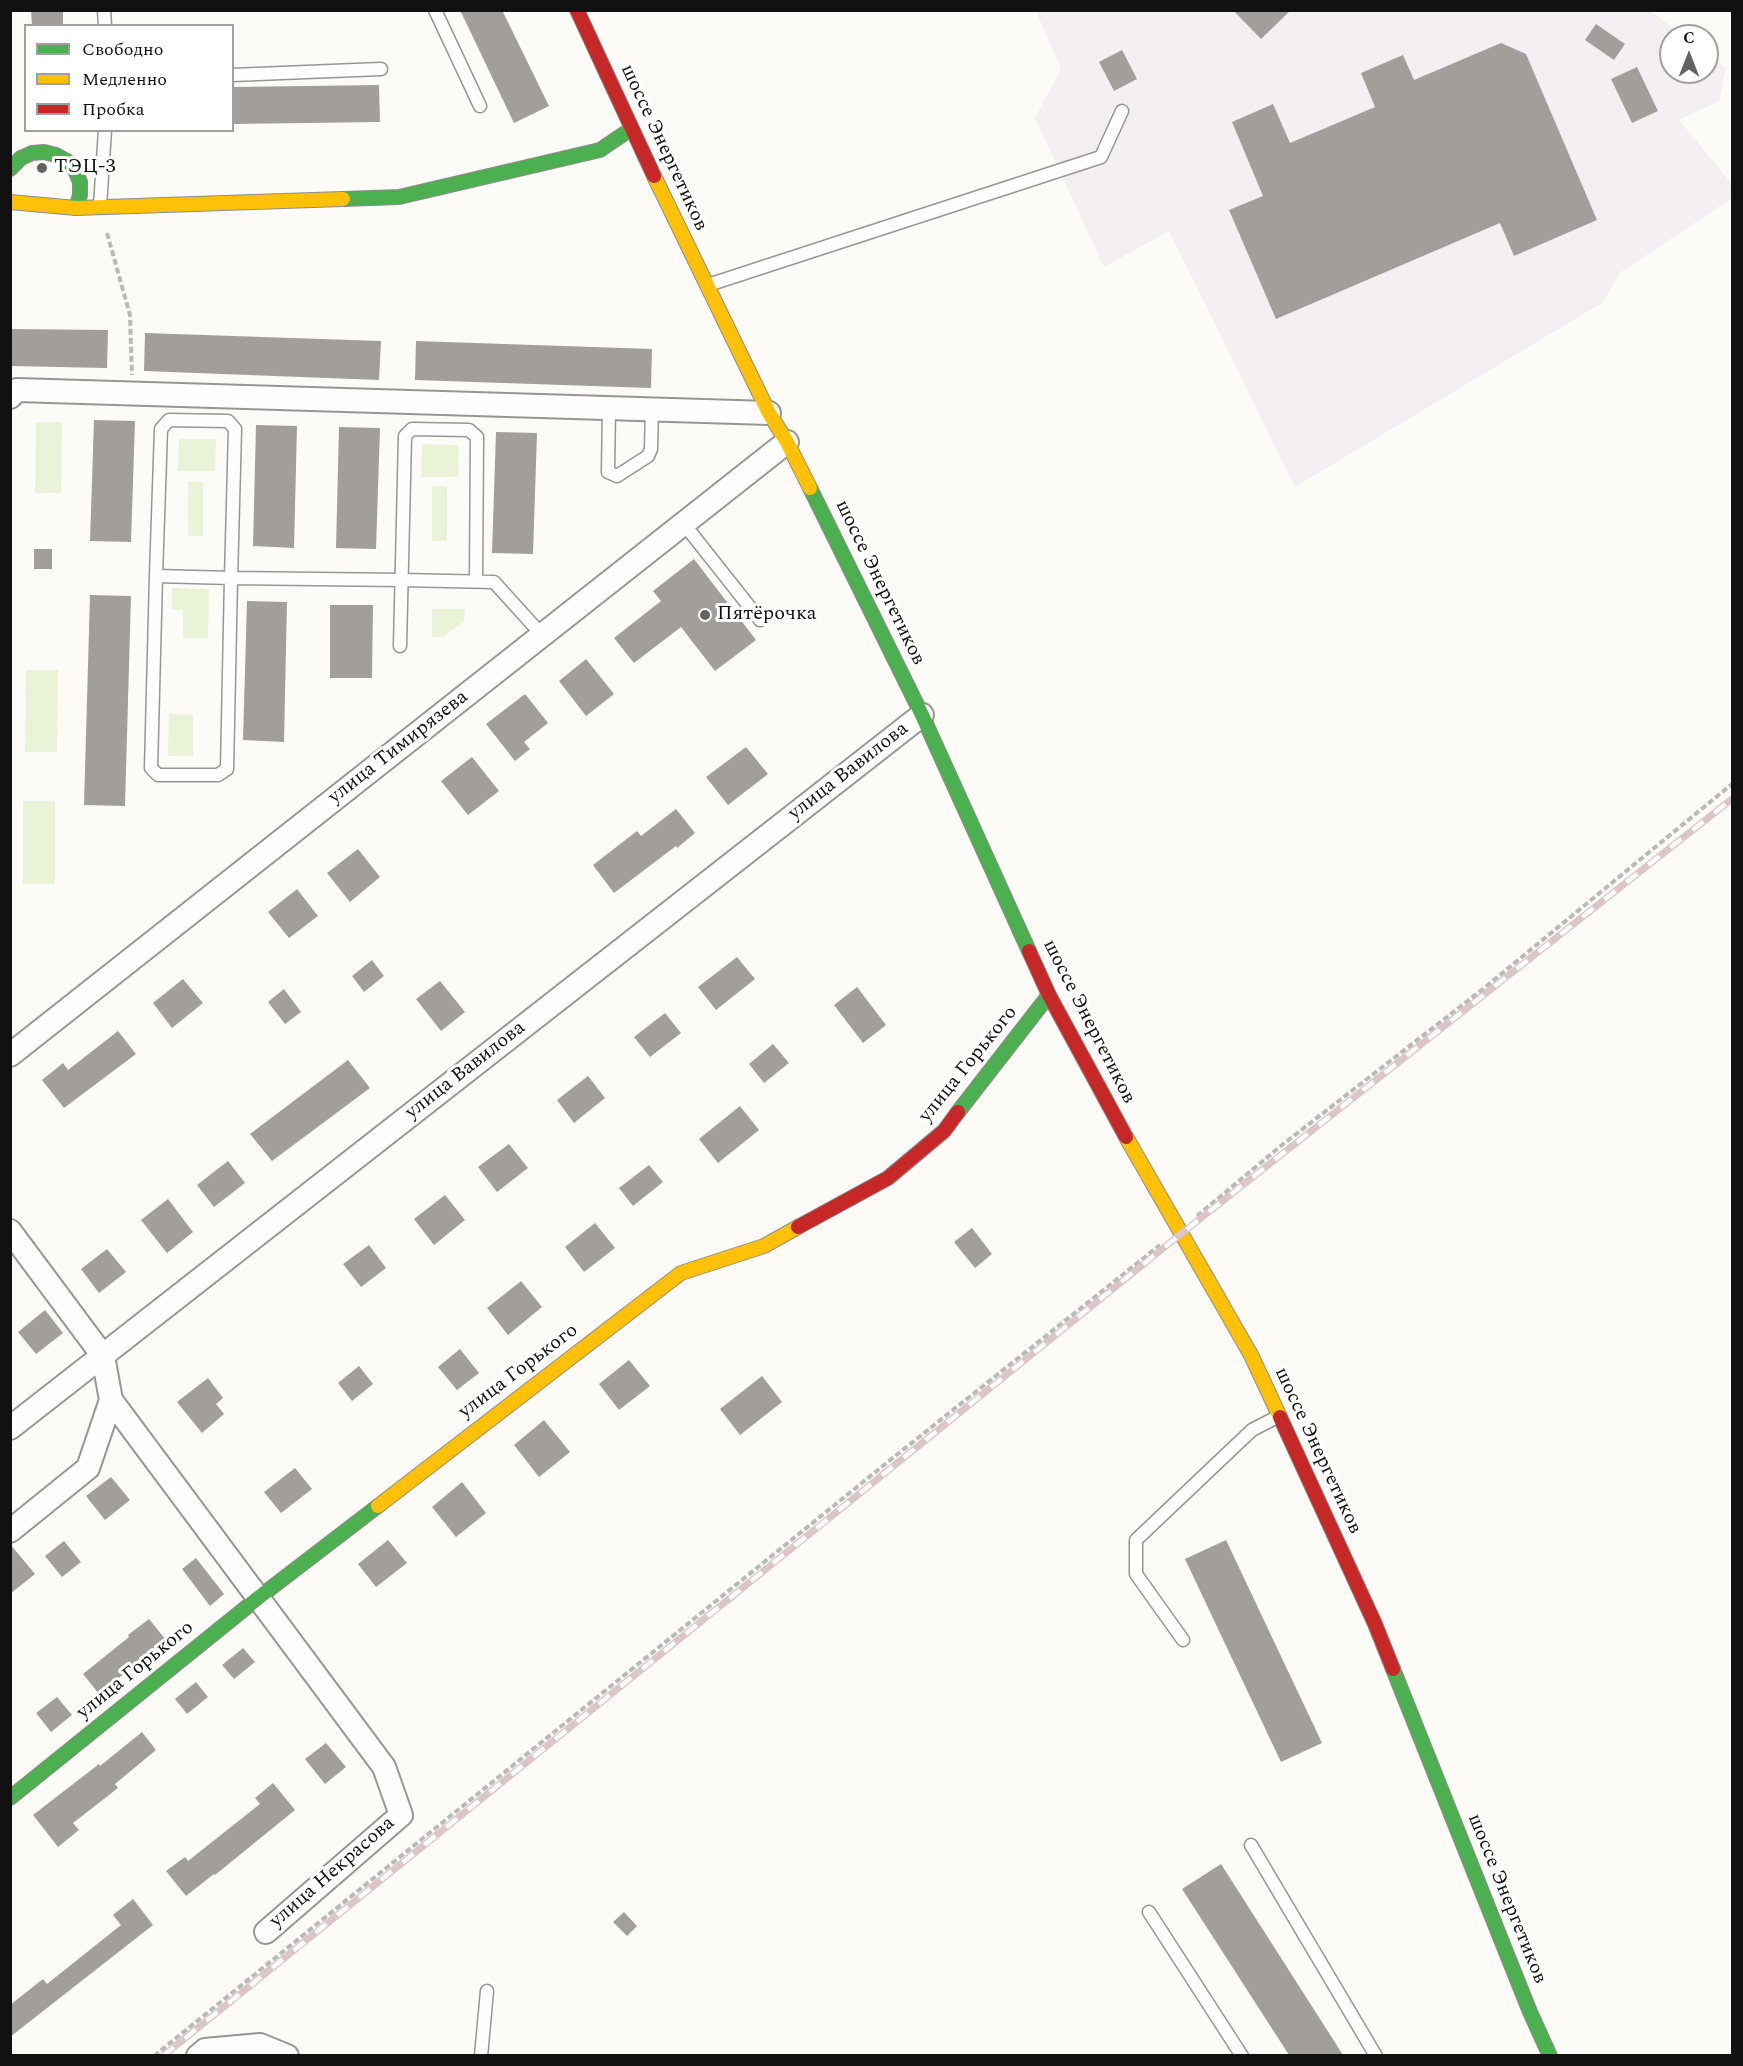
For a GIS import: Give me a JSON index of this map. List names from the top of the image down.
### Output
{
  "streets": {
    "main road": ["шоссе Энергетиков", "улица Горького"],
    "street": ["улица Тимирязева", "улица Вавилова", "улица Некрасова"]
  },
  "crossings": [
    ["шоссе Энергетиков", "улица Тимирязева"],
    ["шоссе Энергетиков", "улица Вавилова"],
    ["шоссе Энергетиков", "улица Горького"],
    ["улица Горького", "улица Некрасова"]
  ],
  "places": ["ТЭЦ-3", "Пятёрочка"],
  "legend": ["Свободно", "Медленно", "Пробка"],
  "north": "top"
}
